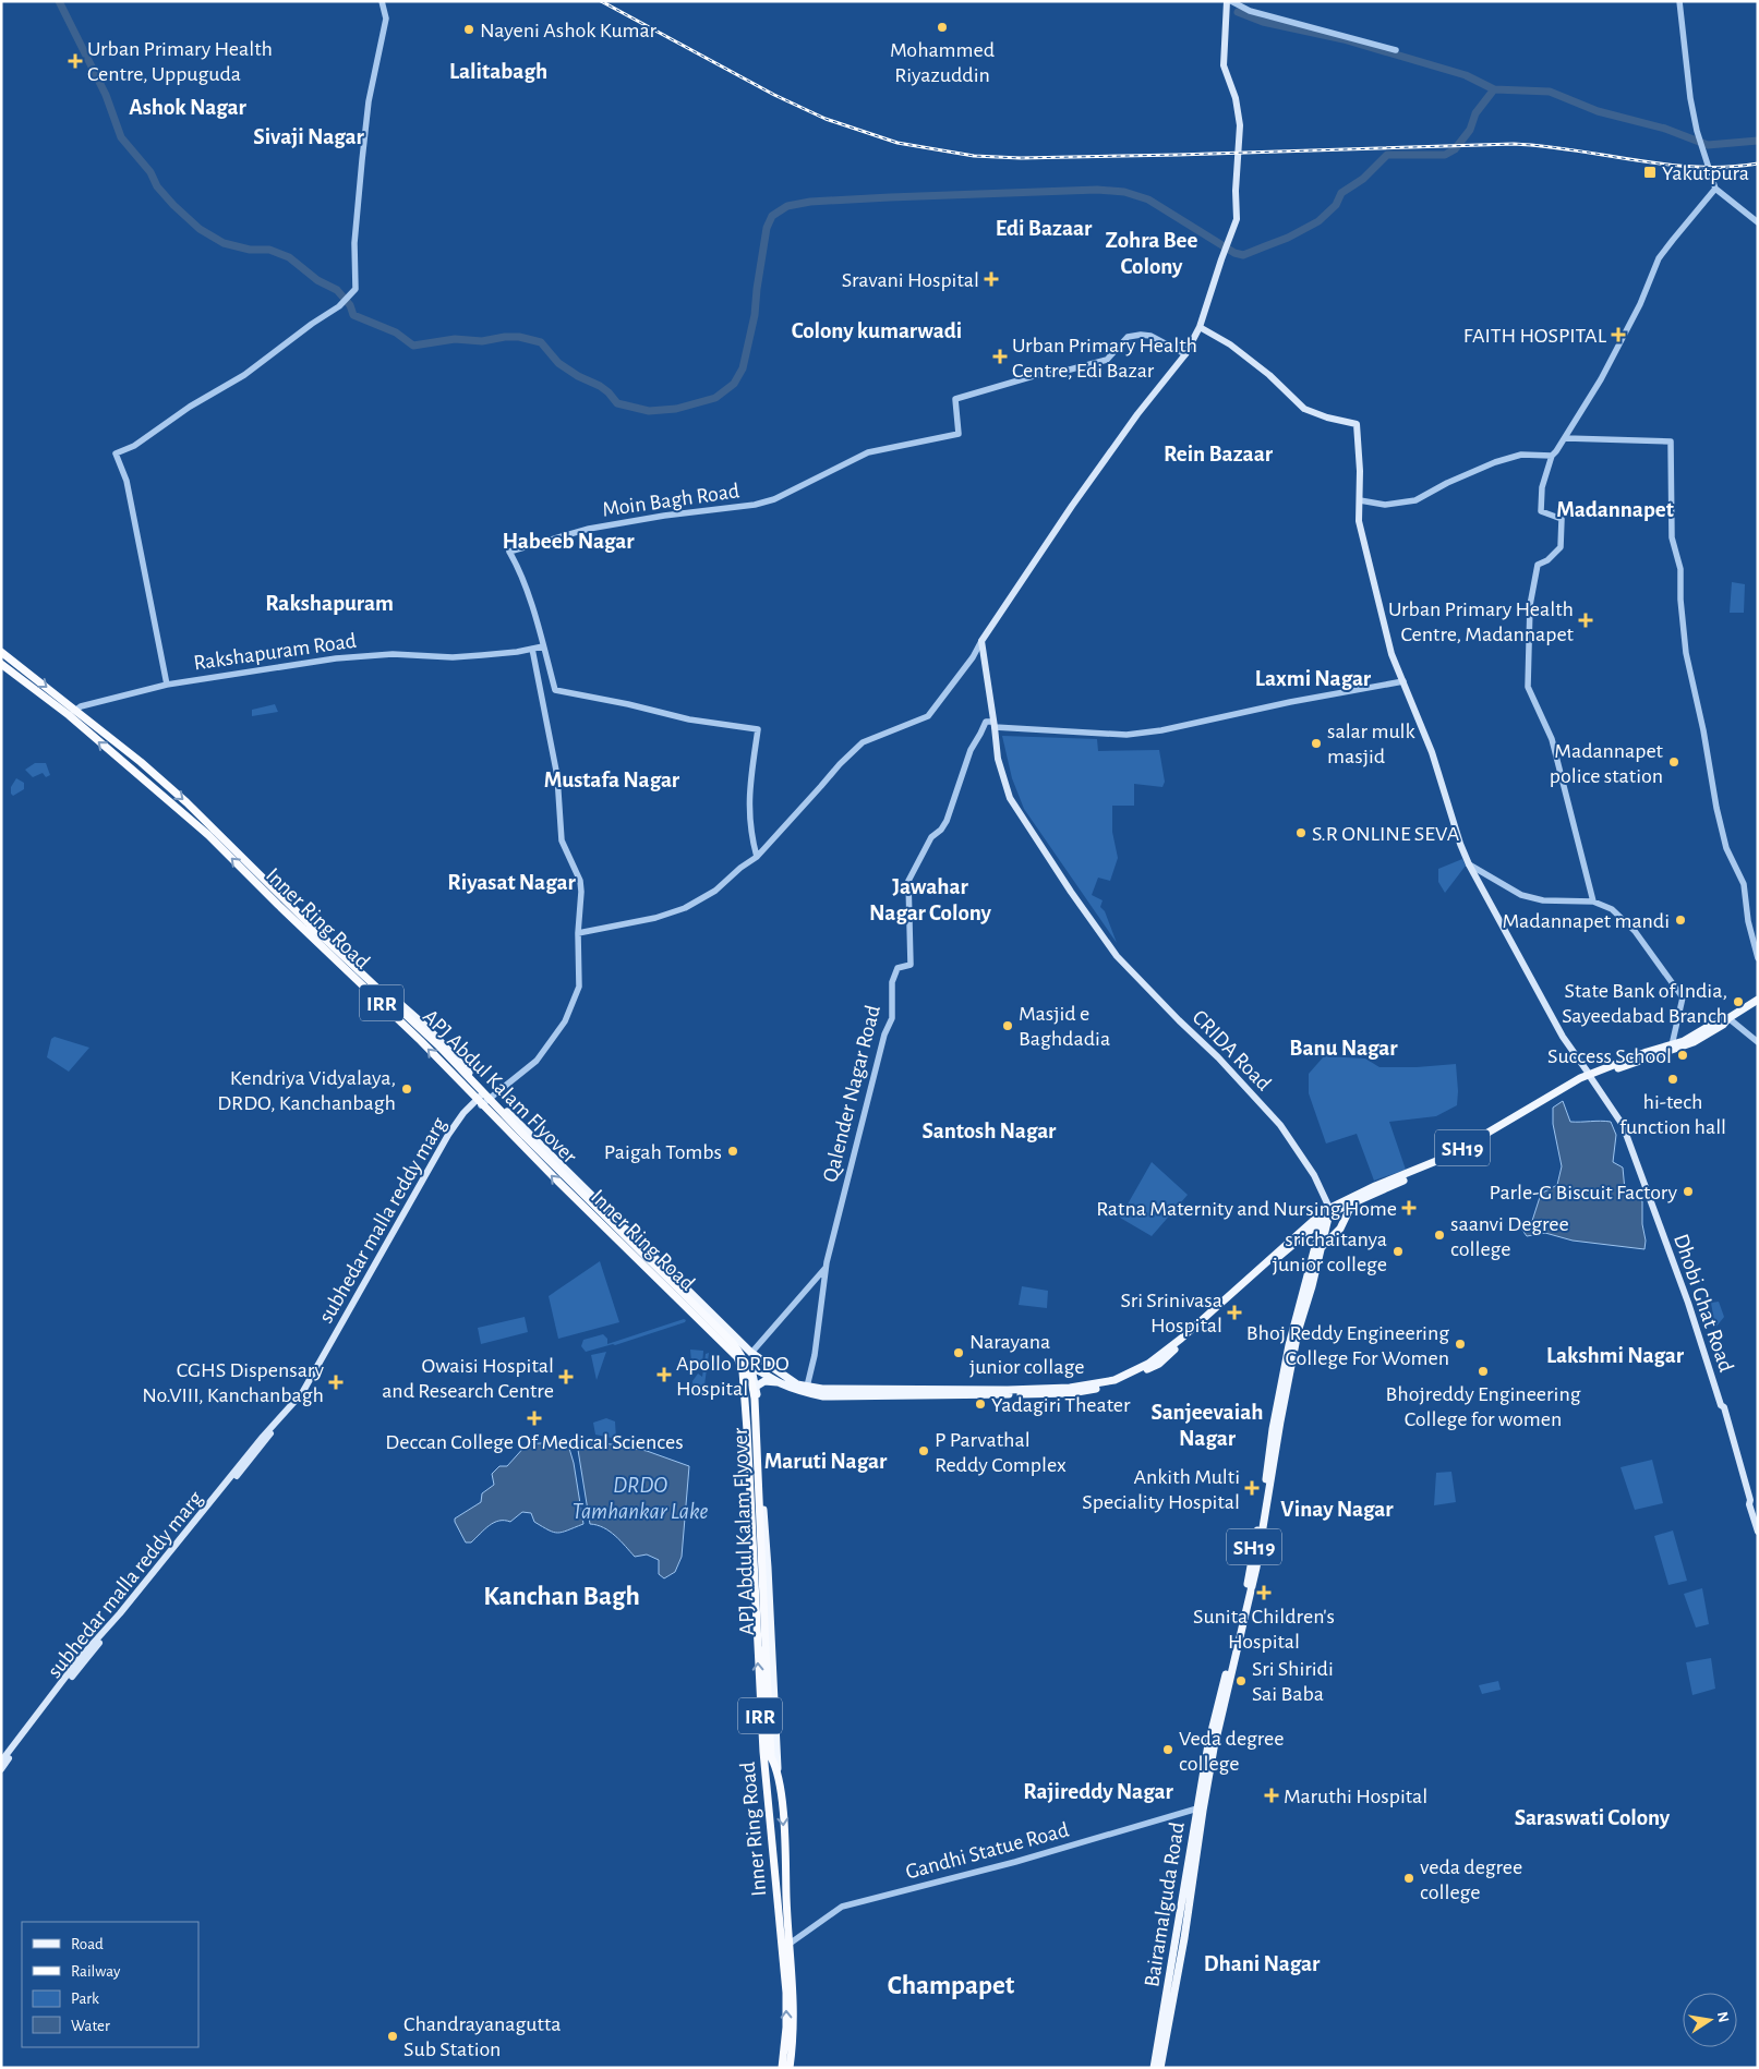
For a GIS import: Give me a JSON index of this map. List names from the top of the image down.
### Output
{
  "streets": {
    "highway": ["Inner Ring Road", "IRR", "APJ Abdul Kalam Flyover"],
    "main road": [
      "CRIDA Road",
      "SH19",
      "subhedar malla reddy marg",
      "Dhobi Ghat Road",
      "Bairamalguda Road"
    ],
    "street": [
      "Moin Bagh Road",
      "Rakshapuram Road",
      "Qalender Nagar Road",
      "Gandhi Statue Road"
    ]
  },
  "crossings": [
    ["Rakshapuram Road", "Inner Ring Road"],
    ["Inner Ring Road", "APJ Abdul Kalam Flyover"],
    ["Inner Ring Road", "Qalender Nagar Road"],
    ["Inner Ring Road", "subhedar malla reddy marg"],
    ["Inner Ring Road", "Gandhi Statue Road"],
    ["CRIDA Road", "Qalender Nagar Road"],
    ["CRIDA Road", "SH19"],
    ["CRIDA Road", "Bairamalguda Road"],
    ["SH19", "Dhobi Ghat Road"],
    ["SH19", "Bairamalguda Road"],
    ["Gandhi Statue Road", "Bairamalguda Road"]
  ],
  "districts": [
    "Lalitabagh",
    "Ashok Nagar",
    "Sivaji Nagar",
    "Edi Bazaar",
    "Zohra Bee Colony",
    "Colony kumarwadi",
    "Rein Bazaar",
    "Madannapet",
    "Habeeb Nagar",
    "Rakshapuram",
    "Laxmi Nagar",
    "Mustafa Nagar",
    "Riyasat Nagar",
    "Jawahar Nagar Colony",
    "Banu Nagar",
    "Santosh Nagar",
    "Lakshmi Nagar",
    "Sanjeevaiah Nagar",
    "Maruti Nagar",
    "Vinay Nagar",
    "Kanchan Bagh",
    "Rajireddy Nagar",
    "Saraswati Colony",
    "Dhani Nagar",
    "Champapet"
  ],
  "water": ["DRDO Tamhankar Lake"],
  "places": {
    "other": [
      "Mohammed Riyazuddin",
      "Nayeni Ashok Kumar",
      "salar mulk masjid",
      "Madannapet police station",
      "S.R ONLINE SEVA",
      "Madannapet mandi",
      "State Bank of India, Sayeedabad Branch",
      "Masjid e Baghdadia",
      "Success School",
      "hi-tech function hall",
      "Kendriya Vidyalaya, DRDO, Kanchanbagh",
      "Paigah Tombs",
      "Parle-G Biscuit Factory",
      "saanvi Degree college",
      "srichaitanya junior college",
      "Bhoj Reddy Engineering College For Women",
      "Narayana junior collage",
      "Bhojreddy Engineering College for women",
      "Yadagiri Theater",
      "P Parvathal Reddy Complex",
      "Sri Shiridi Sai Baba",
      "Veda degree college",
      "veda degree college",
      "Chandrayanagutta Sub Station"
    ],
    "health": [
      "Urban Primary Health Centre, Uppuguda",
      "Sravani Hospital",
      "FAITH HOSPITAL",
      "Urban Primary Health Centre, Edi Bazar",
      "Urban Primary Health Centre, Madannapet",
      "Ratna Maternity and Nursing Home",
      "Sri Srinivasa Hospital",
      "Apollo DRDO Hospital",
      "Owaisi Hospital and Research Centre",
      "CGHS Dispensary No.VIII, Kanchanbagh",
      "Deccan College Of Medical Sciences",
      "Ankith Multi Speciality Hospital",
      "Sunita Children's Hospital",
      "Maruthi Hospital"
    ],
    "transit": ["Yakutpura"]
  },
  "legend": [
    "Road",
    "Railway",
    "Park",
    "Water"
  ],
  "north": "right"
}
